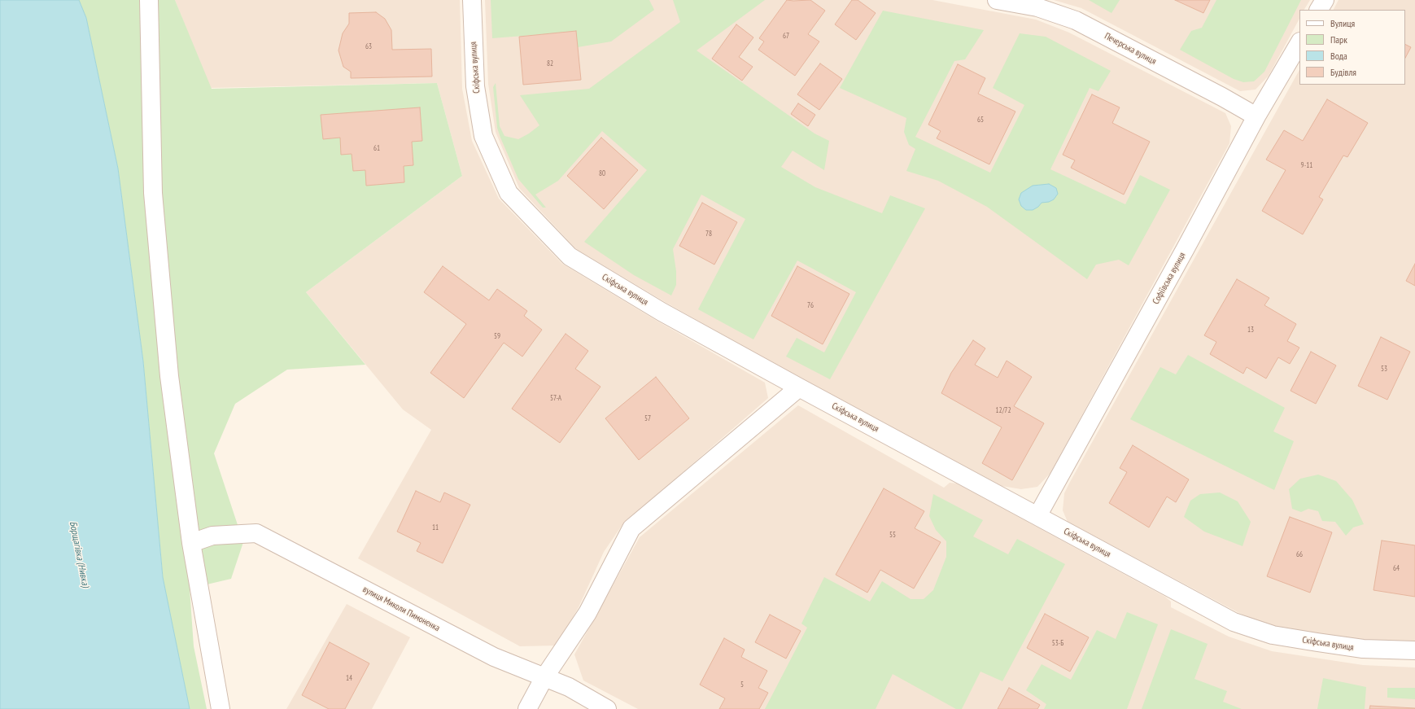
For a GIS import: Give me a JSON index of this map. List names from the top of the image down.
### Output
{
  "streets": {
    "street": [
      "Печерська вулиця",
      "Скіфська вулиця",
      "Софіївська вулиця",
      "вулиця Миколи Пимоненка"
    ]
  },
  "crossings": [
    ["Печерська вулиця", "Софіївська вулиця"],
    ["Скіфська вулиця", "Софіївська вулиця"]
  ],
  "water": ["Борщагівка (Нивка)"],
  "house_numbers": [
    "67",
    "63",
    "82",
    "65",
    "61",
    "9-11",
    "80",
    "78",
    "76",
    "13",
    "59",
    "53",
    "57-А",
    "12/72",
    "57",
    "11",
    "55",
    "66",
    "64",
    "53-Б",
    "14",
    "5"
  ],
  "legend": [
    "Вулиця",
    "Парк",
    "Вода",
    "Будівля"
  ]
}
